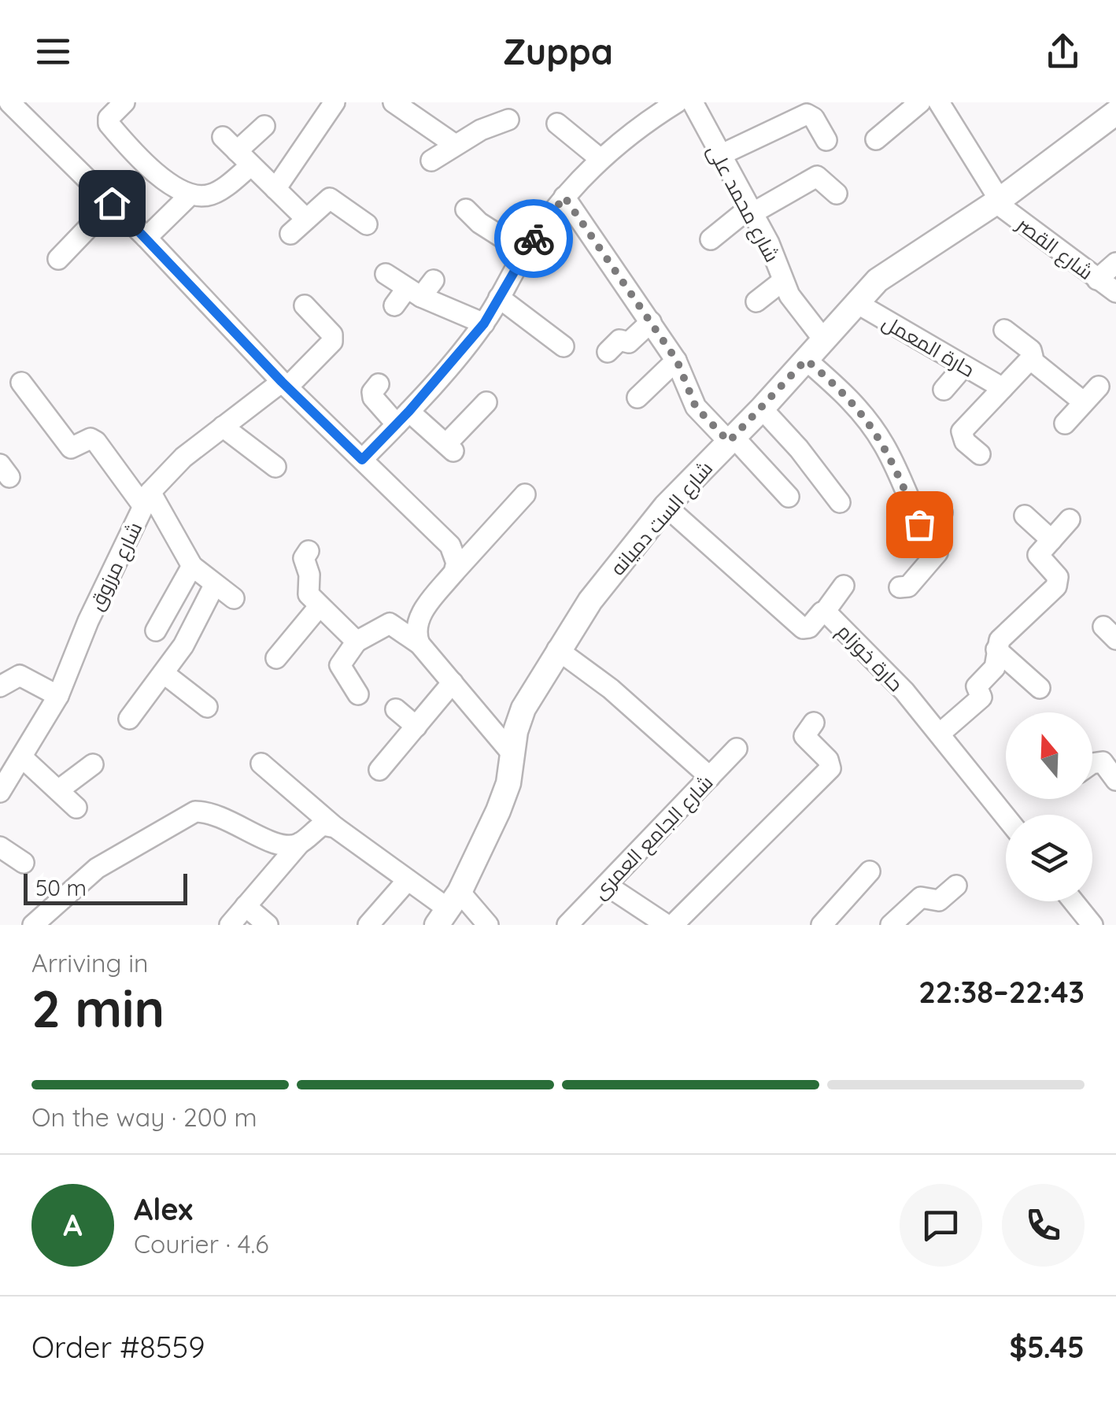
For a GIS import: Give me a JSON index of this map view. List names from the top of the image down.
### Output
{
  "streets": {
    "street": [
      "شارع محمد على",
      "شارع القصر",
      "حارة المعمل",
      "شارع الست دميانه",
      "شارع مرزوق",
      "حارة خوزام",
      "شارع الجامع العمرى"
    ]
  },
  "crossings": [
    ["شارع محمد على", "شارع الست دميانه"],
    ["شارع القصر", "شارع الست دميانه"],
    ["حارة المعمل", "شارع الست دميانه"],
    ["شارع الست دميانه", "حارة خوزام"]
  ],
  "scale_bar": "50 m",
  "north": "top",
  "page": {
    "header": "Zuppa",
    "scale": "50 m",
    "heading": ["2 min", "Arriving in", "22:38–22:43"],
    "panel": [
      "Alex",
      "Courier · 4.6",
      "Order #8559",
      "$5.45"
    ],
    "bar": "On the way · 200 m",
    "round": "A"
  }
}
